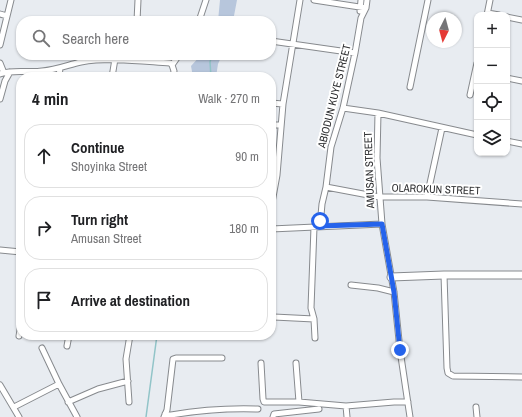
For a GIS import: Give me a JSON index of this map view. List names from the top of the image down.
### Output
{
  "streets": {
    "street": ["ABIODUN KUYE STREET", "AMUSAN STREET", "OLAROKUN STREET"]
  },
  "crossings": [
    ["ABIODUN KUYE STREET", "OLAROKUN STREET"],
    ["AMUSAN STREET", "OLAROKUN STREET"]
  ],
  "north": "bottom",
  "page": {
    "map_buttons": ["+", "−"],
    "search": "Search here",
    "heading": ["4 min", "Walk · 270 m"],
    "list": [
      ["Continue", "Shoyinka Street", "90 m"],
      ["Turn right", "Amusan Street", "180 m"],
      "Arrive at destination"
    ]
  }
}
